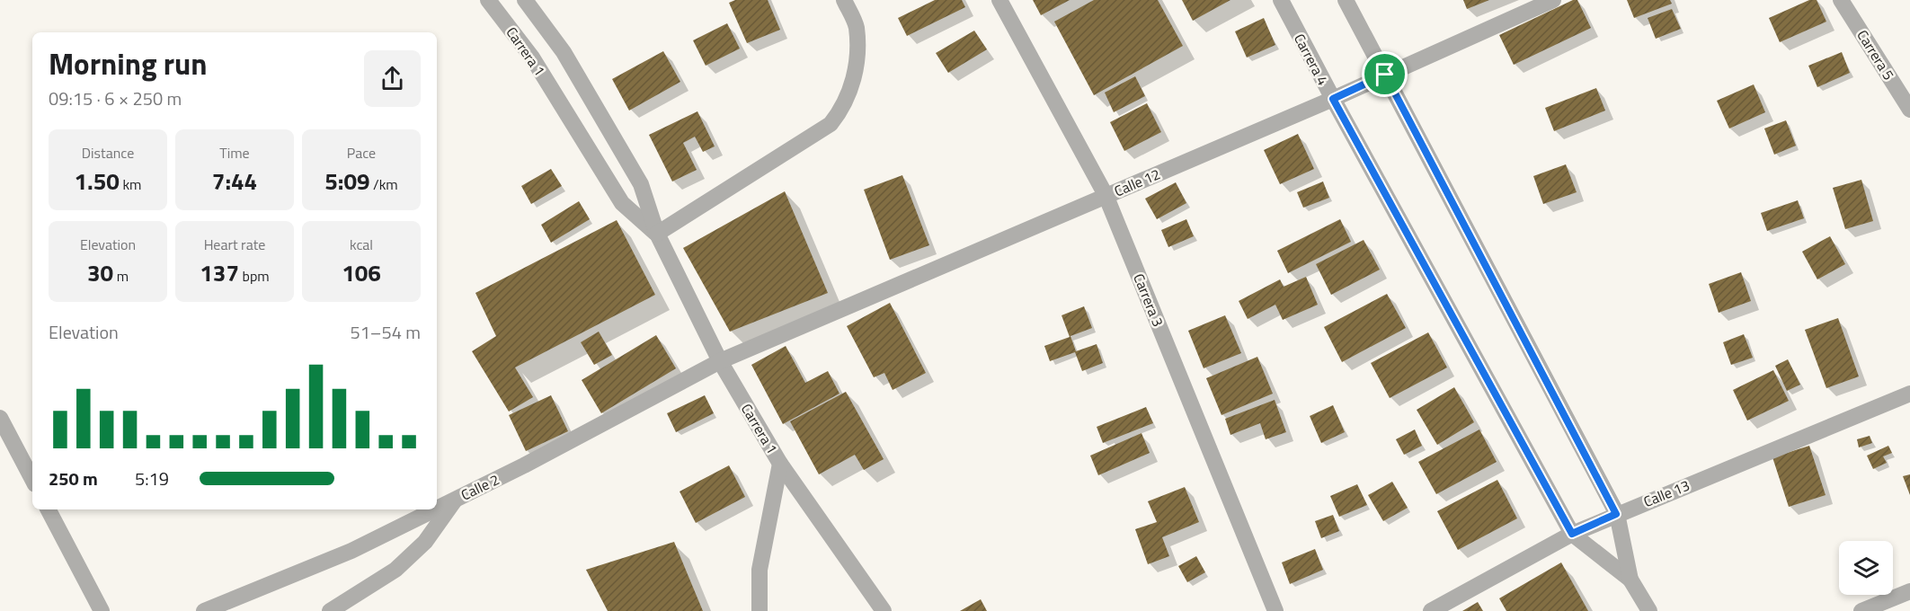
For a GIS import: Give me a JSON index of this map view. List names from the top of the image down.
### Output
{
  "streets": {
    "street": [
      "Carrera 1",
      "Carrera 5",
      "Carrera 4",
      "Calle 12",
      "Carrera 3",
      "Calle 2",
      "Calle 13"
    ]
  },
  "crossings": [
    ["Carrera 1", "Calle 12"],
    ["Carrera 1", "Calle 2"],
    ["Carrera 4", "Calle 12"],
    ["Carrera 4", "Calle 13"],
    ["Calle 12", "Carrera 3"],
    ["Calle 12", "Calle 2"]
  ],
  "page": {
    "heading": ["Morning run", "09:15 · 6 × 250 m"],
    "stats": [
      ["Distance", "1.50 km"],
      ["Time", "7:44"],
      ["Pace", "5:09 /km"],
      ["Elevation", "30 m"],
      ["Heart rate", "137 bpm"],
      ["kcal", "106"]
    ],
    "chart": ["Elevation", "51–54 m"],
    "list": [
      {
        "name": "250 m",
        "note": "5:19"
      }
    ]
  }
}
